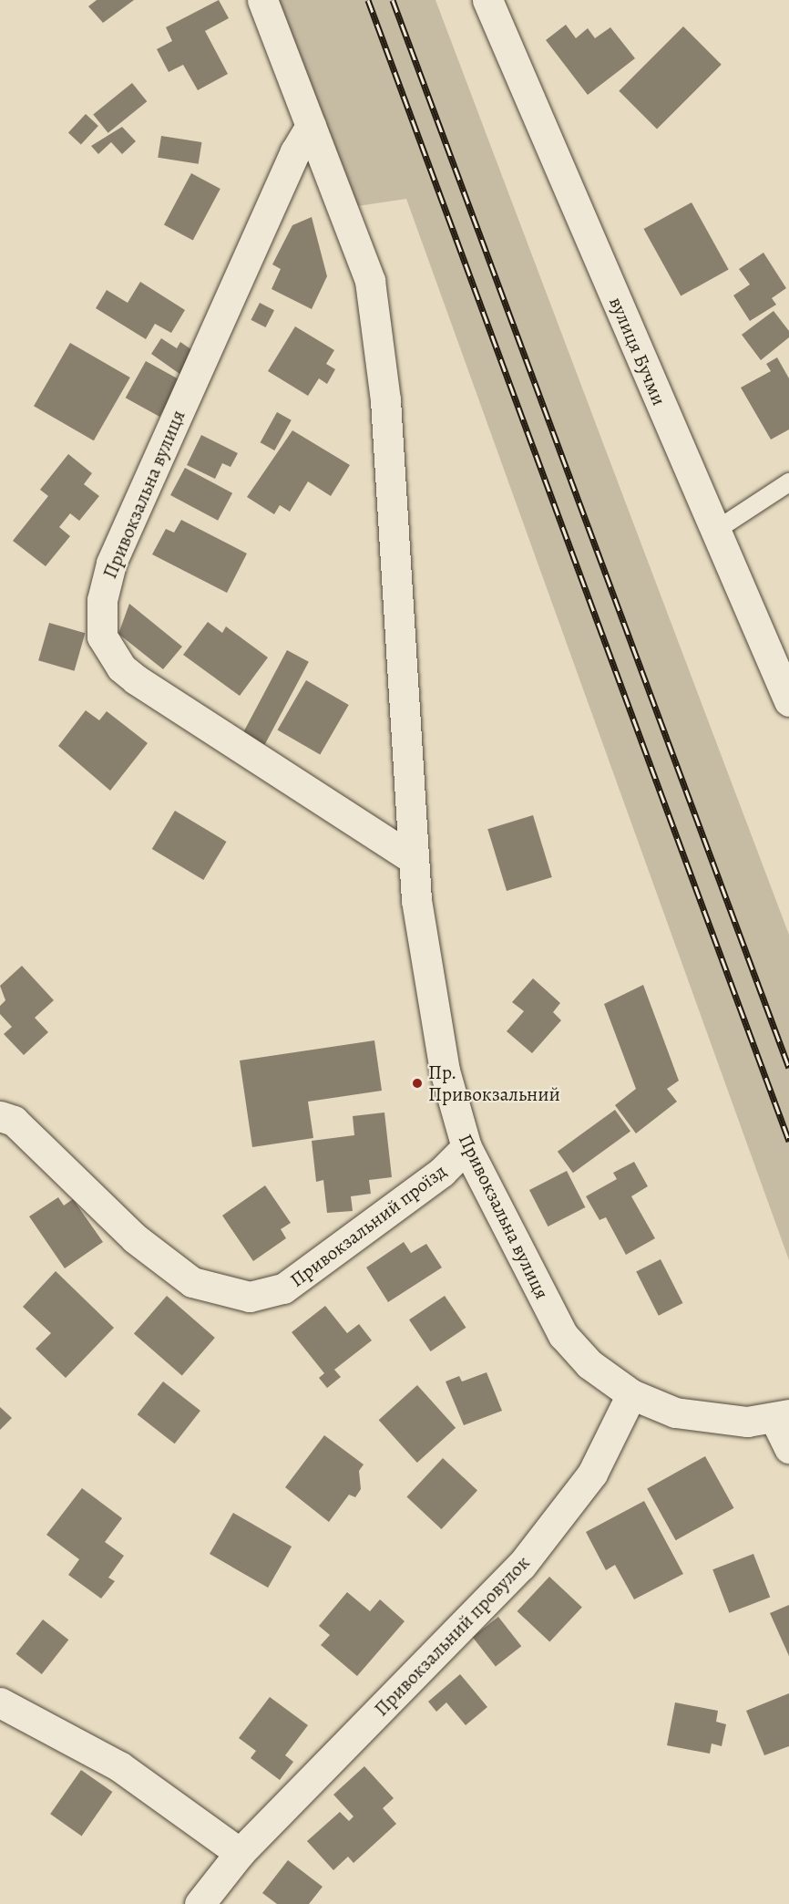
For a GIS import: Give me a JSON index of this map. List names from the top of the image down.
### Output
{
  "streets": {
    "street": [
      "вулиця Бучми",
      "Привокзальна вулиця",
      "Привокзальний проїзд",
      "Привокзальний провулок"
    ]
  },
  "crossings": [
    ["Привокзальна вулиця", "Привокзальний проїзд"],
    ["Привокзальна вулиця", "Привокзальний провулок"]
  ],
  "places": ["Пр. Привокзальний"]
}
